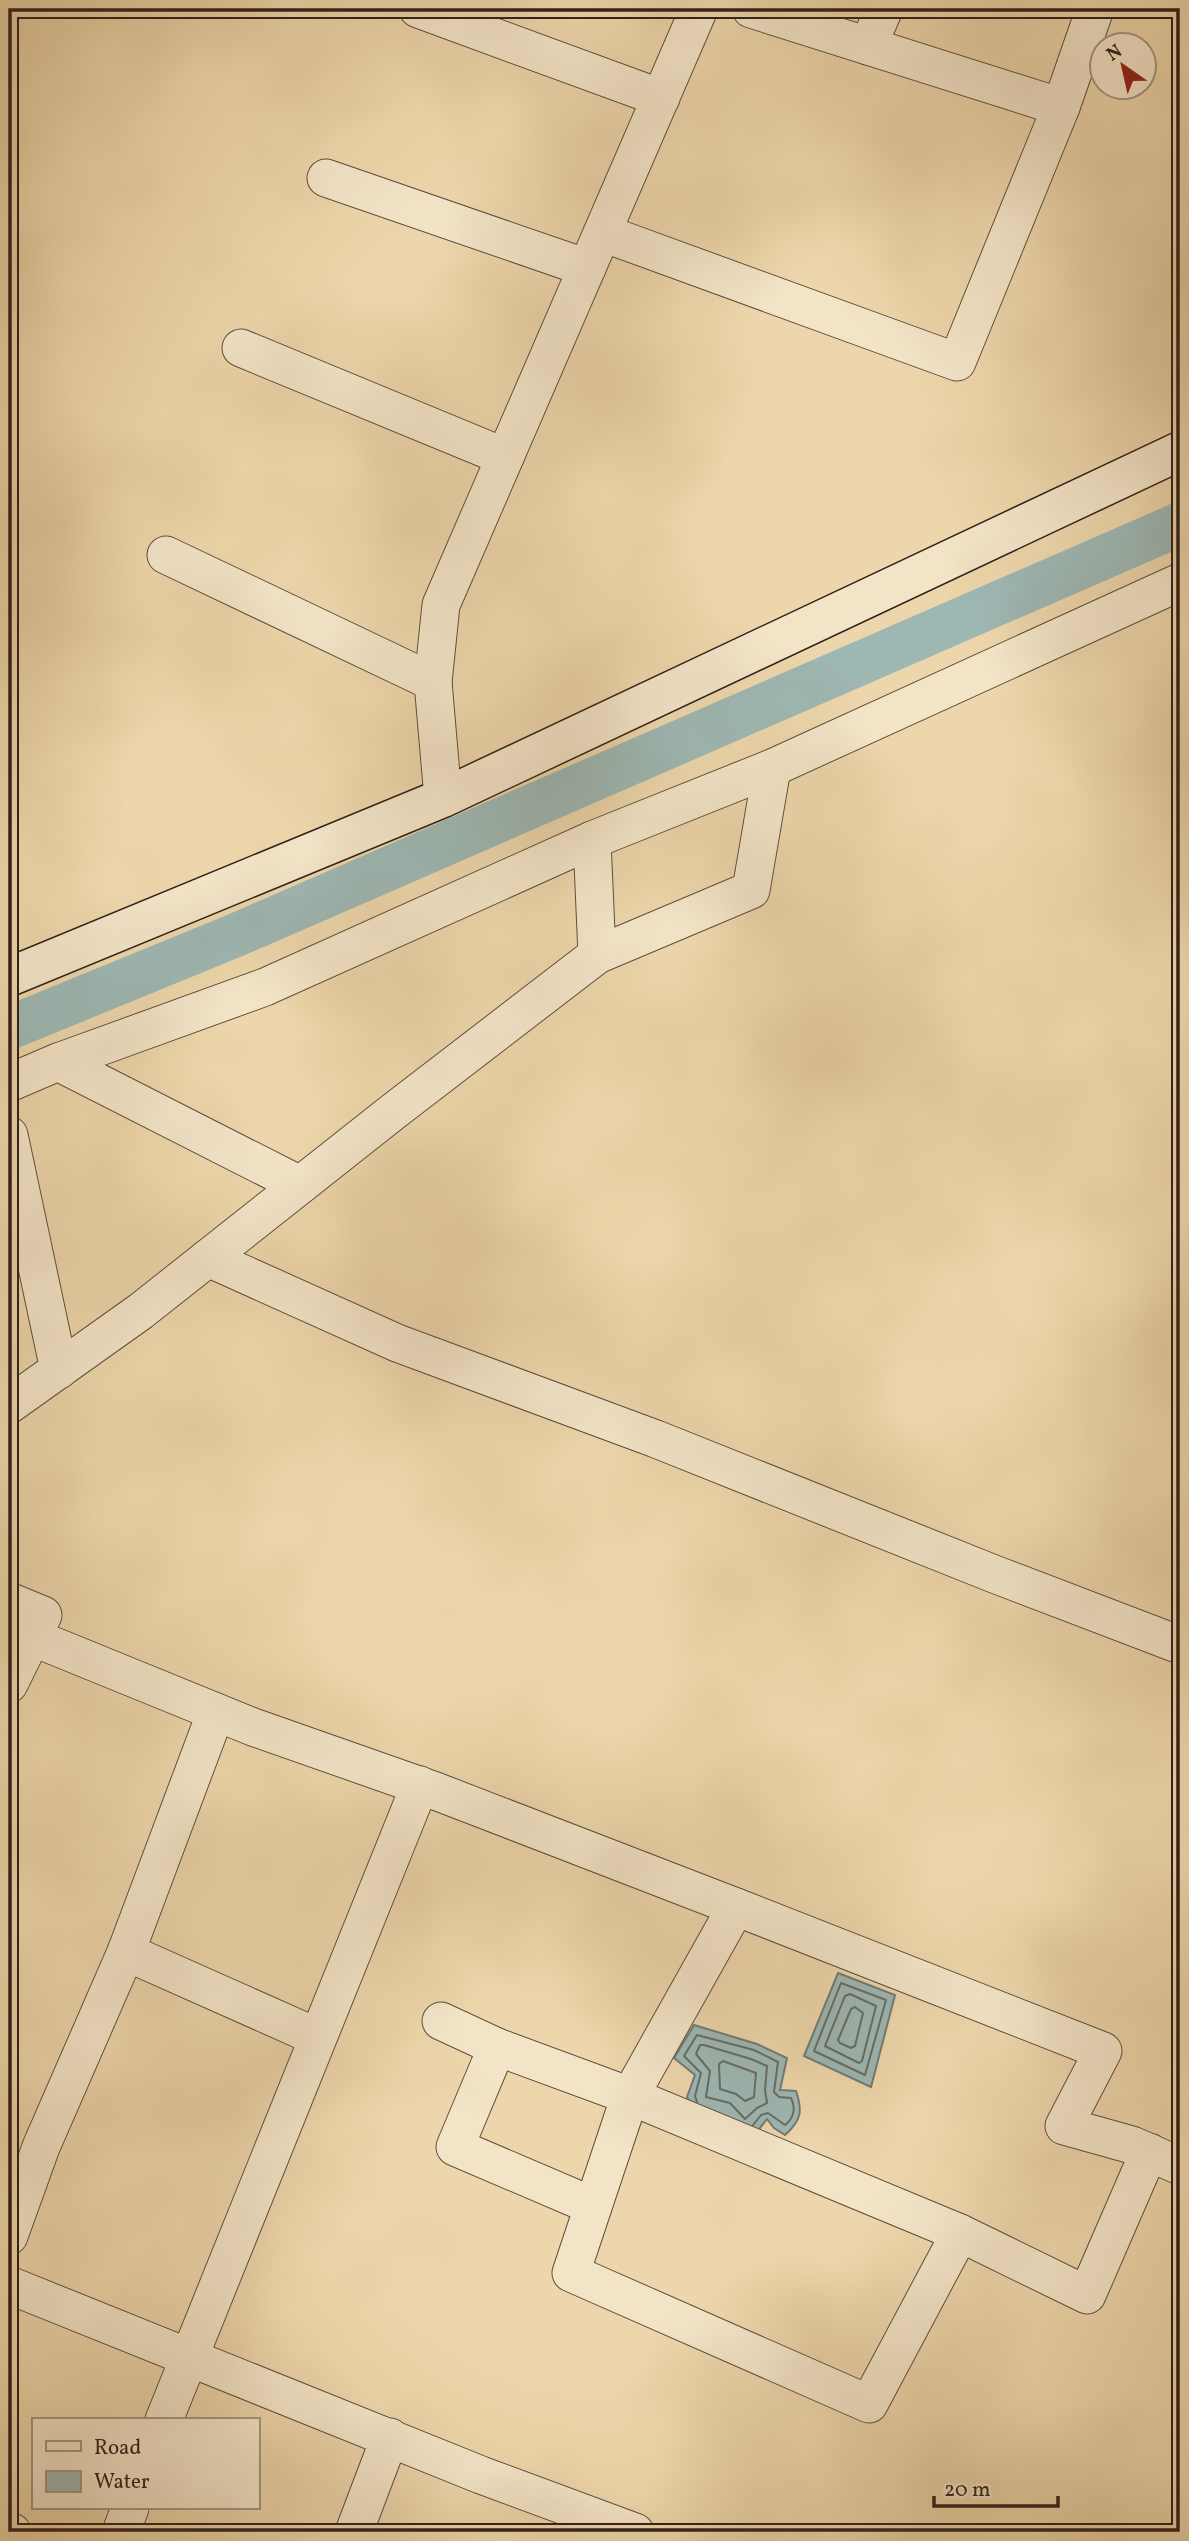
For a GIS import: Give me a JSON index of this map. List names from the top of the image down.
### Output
{
  "legend": ["Road", "Water"],
  "scale_bar": "20 m",
  "north": "top left"
}
